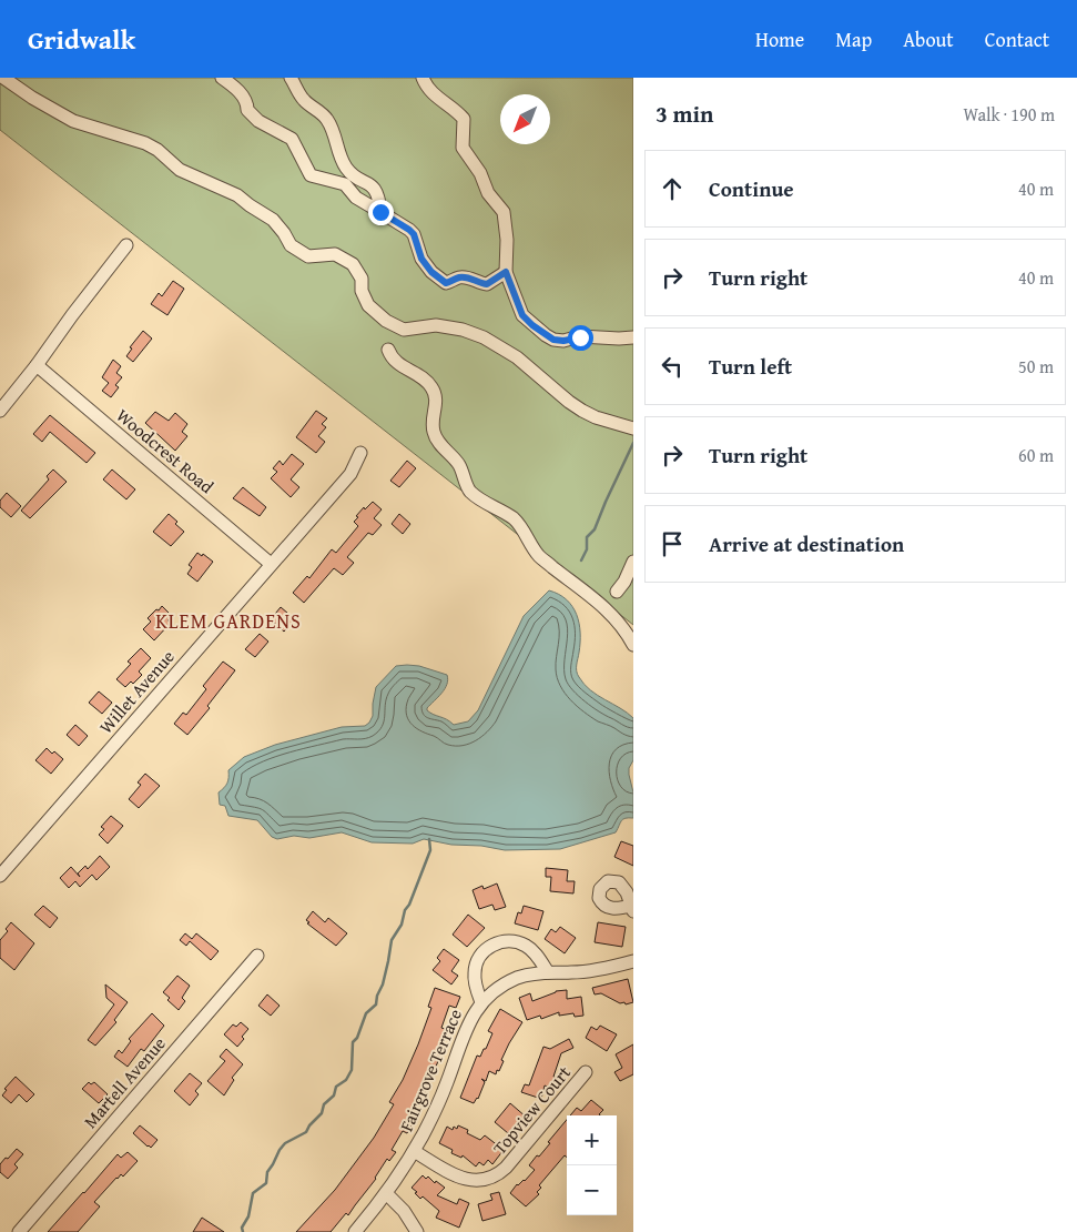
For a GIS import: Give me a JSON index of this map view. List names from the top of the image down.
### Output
{
  "streets": {
    "street": [
      "Woodcrest Road",
      "Willet Avenue",
      "Fairgrove Terrace",
      "Martell Avenue",
      "Topview Court"
    ]
  },
  "crossings": [
    ["Woodcrest Road", "Willet Avenue"],
    ["Fairgrove Terrace", "Topview Court"]
  ],
  "districts": ["KLEM GARDENS"],
  "north": "bottom left",
  "page": {
    "header": "Gridwalk",
    "nav": [
      "Home",
      "Map",
      "About",
      "Contact"
    ],
    "heading": ["3 min", "Walk · 190 m"],
    "list": [
      ["Continue", "40 m"],
      ["Turn right", "40 m"],
      ["Turn left", "50 m"],
      ["Turn right", "60 m"],
      "Arrive at destination"
    ],
    "map_buttons": ["+", "−"]
  }
}
